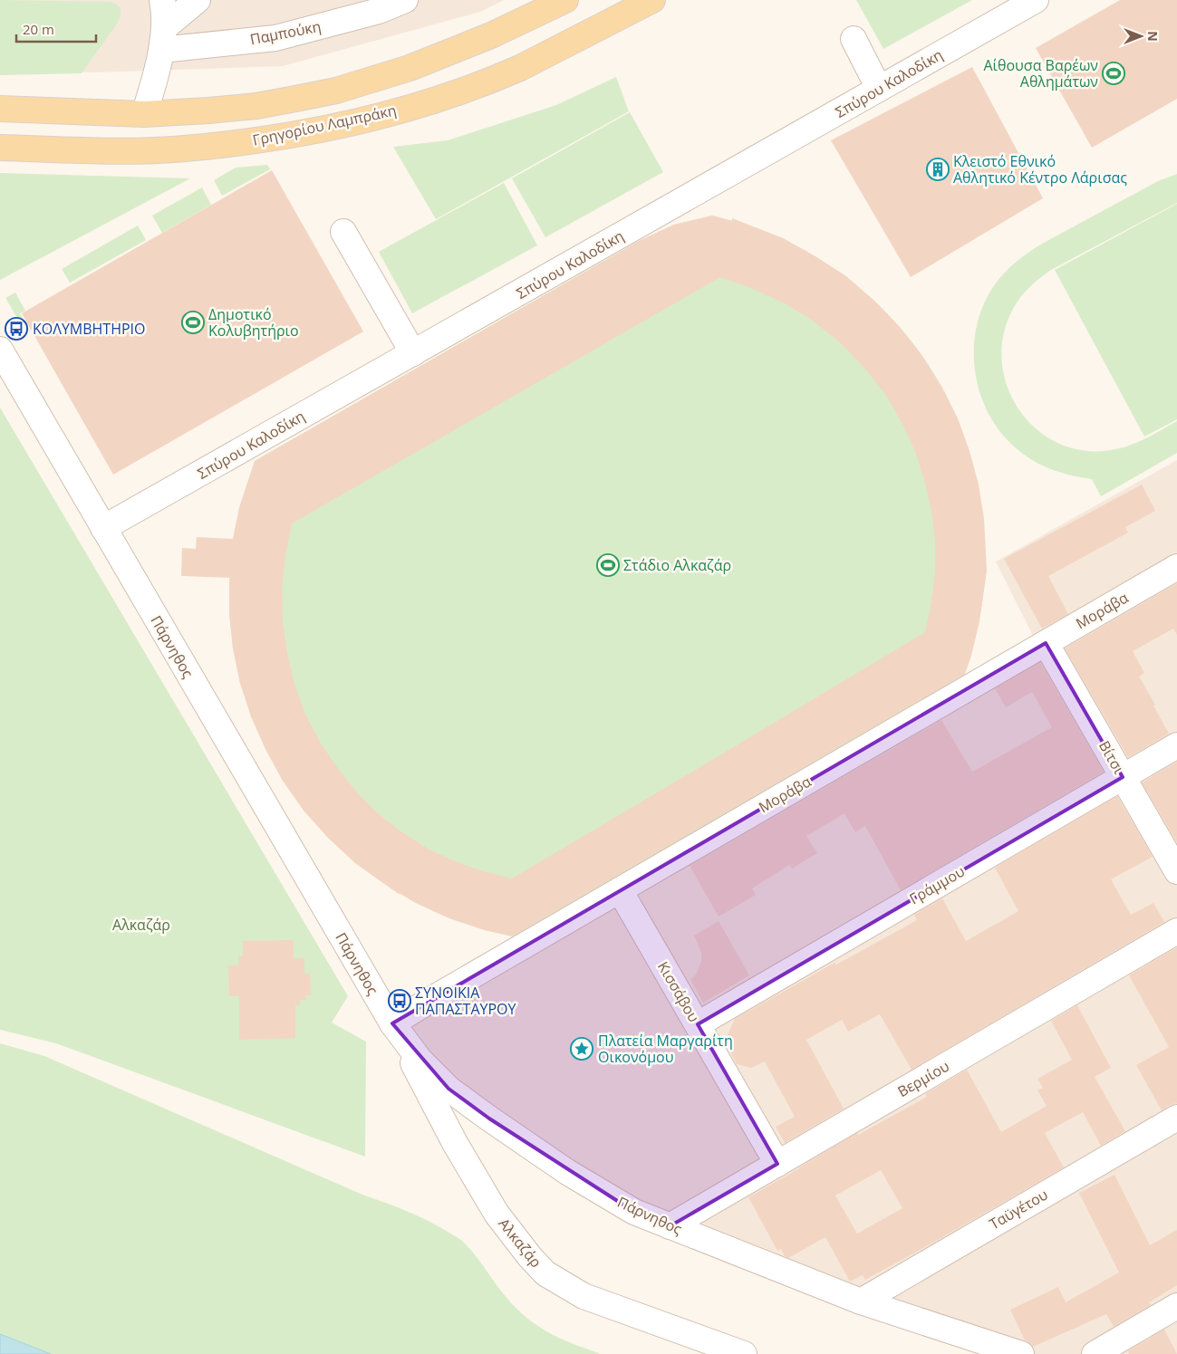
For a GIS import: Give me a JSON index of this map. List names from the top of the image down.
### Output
{
  "streets": {
    "main road": ["Γρηγορίου Λαμπράκη"],
    "street": [
      "Παμπούκη",
      "Σπύρου Καλοδίκη",
      "Μοράβα",
      "Πάρνηθος",
      "Βίτσι",
      "Γράμμου",
      "Κισσάβου",
      "Βερμίου",
      "Ταϋγέτου",
      "Αλκαζάρ"
    ]
  },
  "crossings": [
    ["Σπύρου Καλοδίκη", "Πάρνηθος"],
    ["Μοράβα", "Πάρνηθος"],
    ["Μοράβα", "Βίτσι"],
    ["Μοράβα", "Κισσάβου"],
    ["Μοράβα", "Αλκαζάρ"],
    ["Πάρνηθος", "Βερμίου"],
    ["Πάρνηθος", "Ταϋγέτου"],
    ["Πάρνηθος", "Αλκαζάρ"],
    ["Βίτσι", "Γράμμου"],
    ["Γράμμου", "Κισσάβου"],
    ["Κισσάβου", "Βερμίου"]
  ],
  "parks": ["Αλκαζάρ"],
  "places": {
    "sports": ["Αίθουσα Βαρέων Αθλημάτων", "Δημοτικό Κολυβητήριο", "Στάδιο Αλκαζάρ"],
    "building": ["Κλειστό Εθνικό Αθλητικό Κέντρο Λάρισας"],
    "bus stop": ["ΚΟΛΥΜΒΗΤΗΡΙΟ", "ΣΥΝΟΙΚΙΑ ΠΑΠΑΣΤΑΥΡΟΥ"],
    "place": ["Πλατεία Μαργαρίτη Οικονόμου"]
  },
  "scale_bar": "20 m",
  "north": "right"
}
